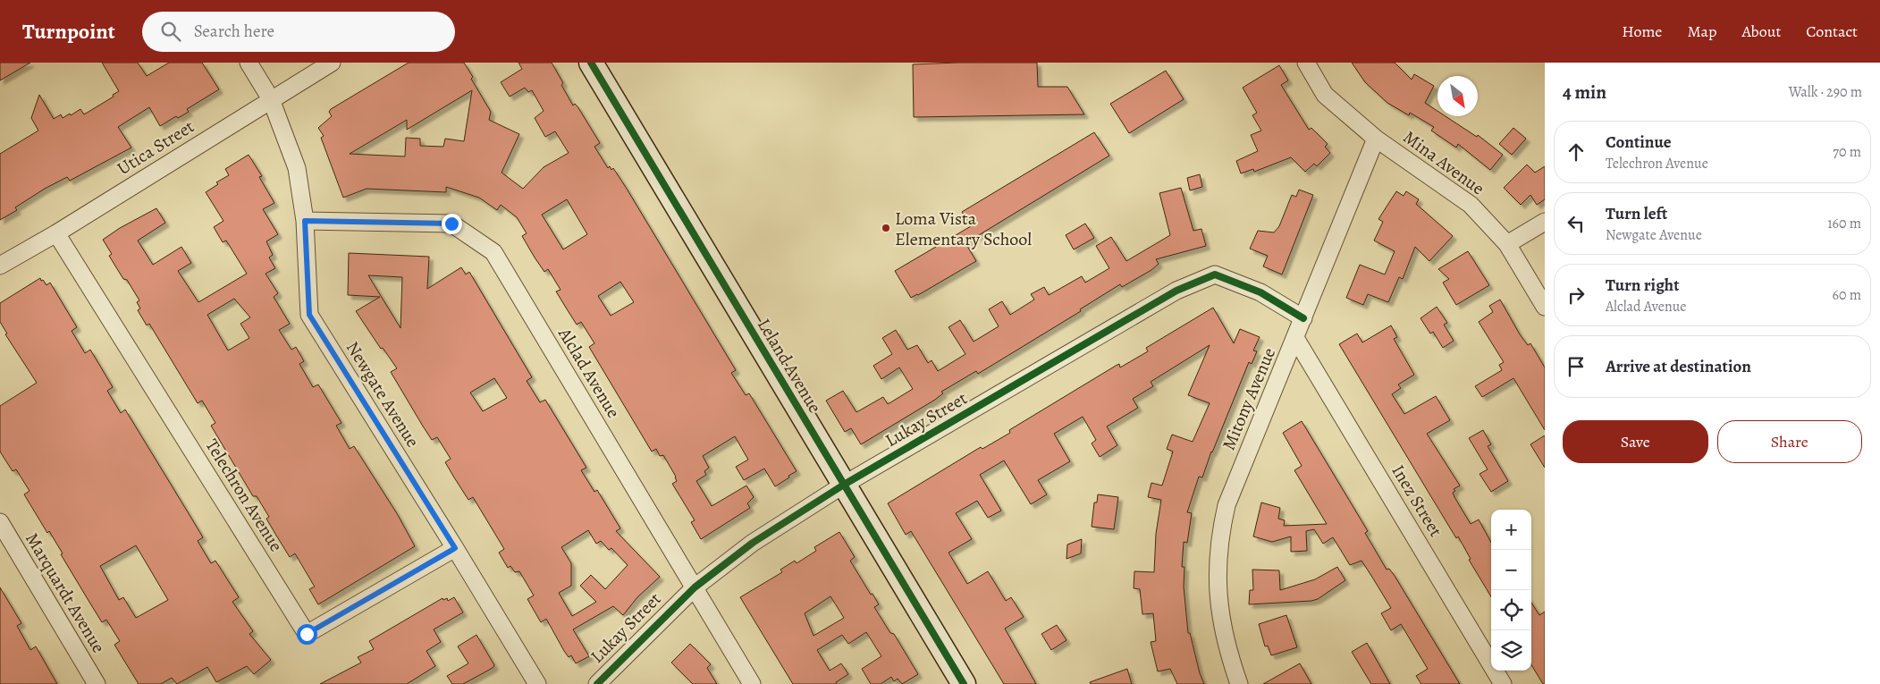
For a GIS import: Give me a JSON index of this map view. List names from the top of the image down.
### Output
{
  "streets": {
    "street": [
      "Utica Street",
      "Mina Avenue",
      "Leland Avenue",
      "Alclad Avenue",
      "Newgate Avenue",
      "Mitony Avenue",
      "Lukay Street",
      "Telechron Avenue",
      "Inez Street",
      "Marquardt Avenue"
    ]
  },
  "crossings": [
    ["Utica Street", "Newgate Avenue"],
    ["Utica Street", "Telechron Avenue"],
    ["Mina Avenue", "Mitony Avenue"],
    ["Leland Avenue", "Lukay Street"],
    ["Alclad Avenue", "Newgate Avenue"],
    ["Alclad Avenue", "Lukay Street"],
    ["Newgate Avenue", "Telechron Avenue"],
    ["Mitony Avenue", "Lukay Street"],
    ["Mitony Avenue", "Inez Street"]
  ],
  "places": ["Loma Vista Elementary School"],
  "north": "bottom right",
  "page": {
    "header": "Turnpoint",
    "search": "Search here",
    "nav": [
      "Home",
      "Map",
      "About",
      "Contact"
    ],
    "heading": ["4 min", "Walk · 290 m"],
    "list": [
      ["Continue", "Telechron Avenue", "70 m"],
      ["Turn left", "Newgate Avenue", "160 m"],
      ["Turn right", "Alclad Avenue", "60 m"],
      "Arrive at destination"
    ],
    "buttons": ["Save", "Share"],
    "map_buttons": ["+", "−"]
  }
}
